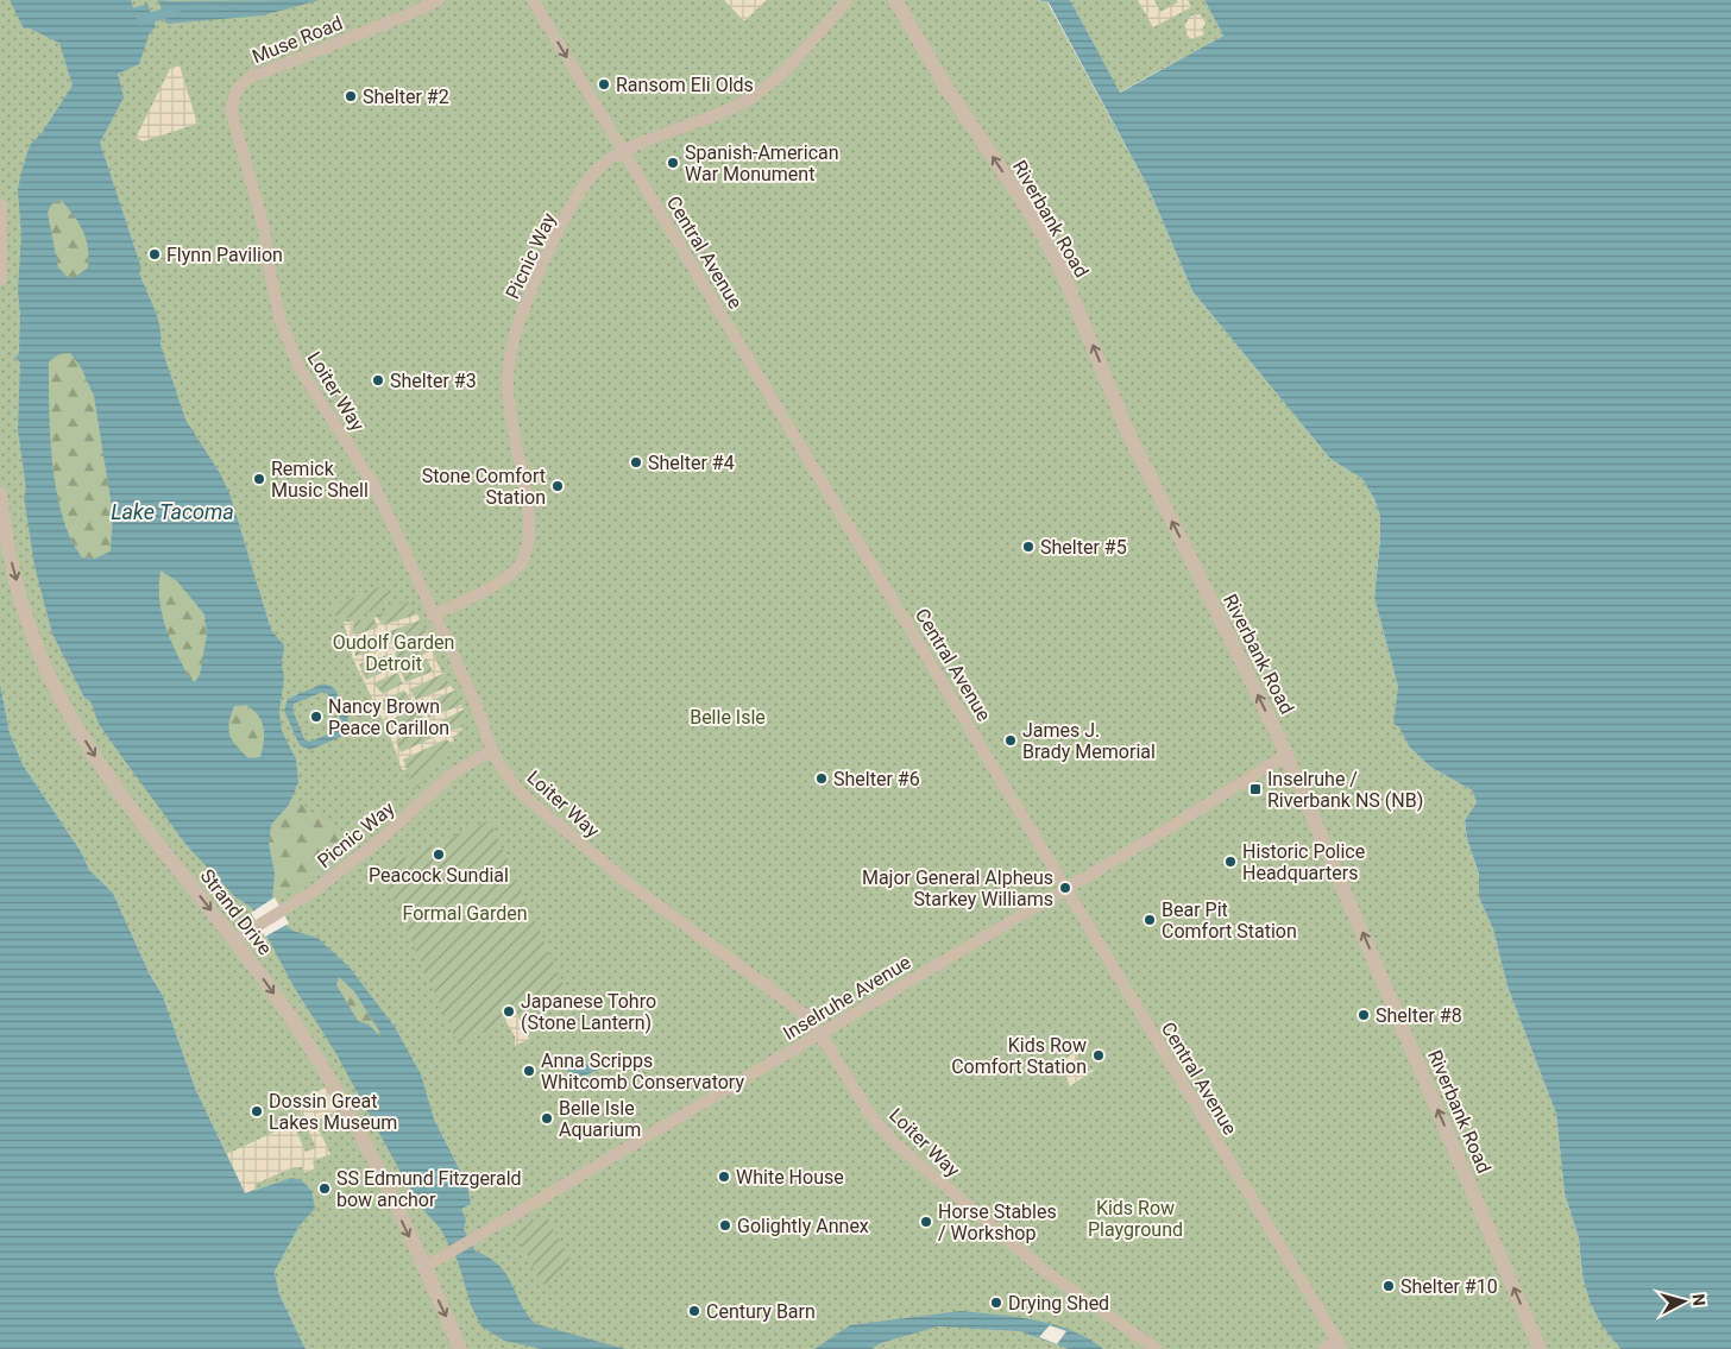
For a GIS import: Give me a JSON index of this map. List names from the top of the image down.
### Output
{
  "streets": {
    "street": [
      "Muse Road",
      "Riverbank Road",
      "Central Avenue",
      "Picnic Way",
      "Loiter Way",
      "Strand Drive",
      "Inselruhe Avenue"
    ]
  },
  "crossings": [
    ["Muse Road", "Loiter Way"],
    ["Riverbank Road", "Inselruhe Avenue"],
    ["Central Avenue", "Picnic Way"],
    ["Central Avenue", "Inselruhe Avenue"],
    ["Picnic Way", "Loiter Way"],
    ["Picnic Way", "Strand Drive"],
    ["Loiter Way", "Inselruhe Avenue"],
    ["Strand Drive", "Inselruhe Avenue"]
  ],
  "one_way": ["Riverbank Road", "Strand Drive"],
  "water": ["Lake Tacoma"],
  "parks": [
    "Oudolf Garden Detroit",
    "Belle Isle",
    "Formal Garden",
    "Kids Row Playground"
  ],
  "places": {
    "other": [
      "Ransom Eli Olds",
      "Shelter #2",
      "Spanish-American War Monument",
      "Flynn Pavilion",
      "Shelter #3",
      "Shelter #4",
      "Remick Music Shell",
      "Stone Comfort Station",
      "Shelter #5",
      "Nancy Brown Peace Carillon",
      "James J. Brady Memorial",
      "Shelter #6",
      "Peacock Sundial",
      "Historic Police Headquarters",
      "Major General Alpheus Starkey Williams",
      "Bear Pit Comfort Station",
      "Japanese Tohro (Stone Lantern)",
      "Shelter #8",
      "Kids Row Comfort Station",
      "Anna Scripps Whitcomb Conservatory",
      "Dossin Great Lakes Museum",
      "Belle Isle Aquarium",
      "White House",
      "SS Edmund Fitzgerald bow anchor",
      "Horse Stables / Workshop",
      "Golightly Annex",
      "Shelter #10",
      "Drying Shed",
      "Century Barn"
    ],
    "transit": ["Inselruhe / Riverbank NS (NB)"]
  },
  "north": "right"
}
